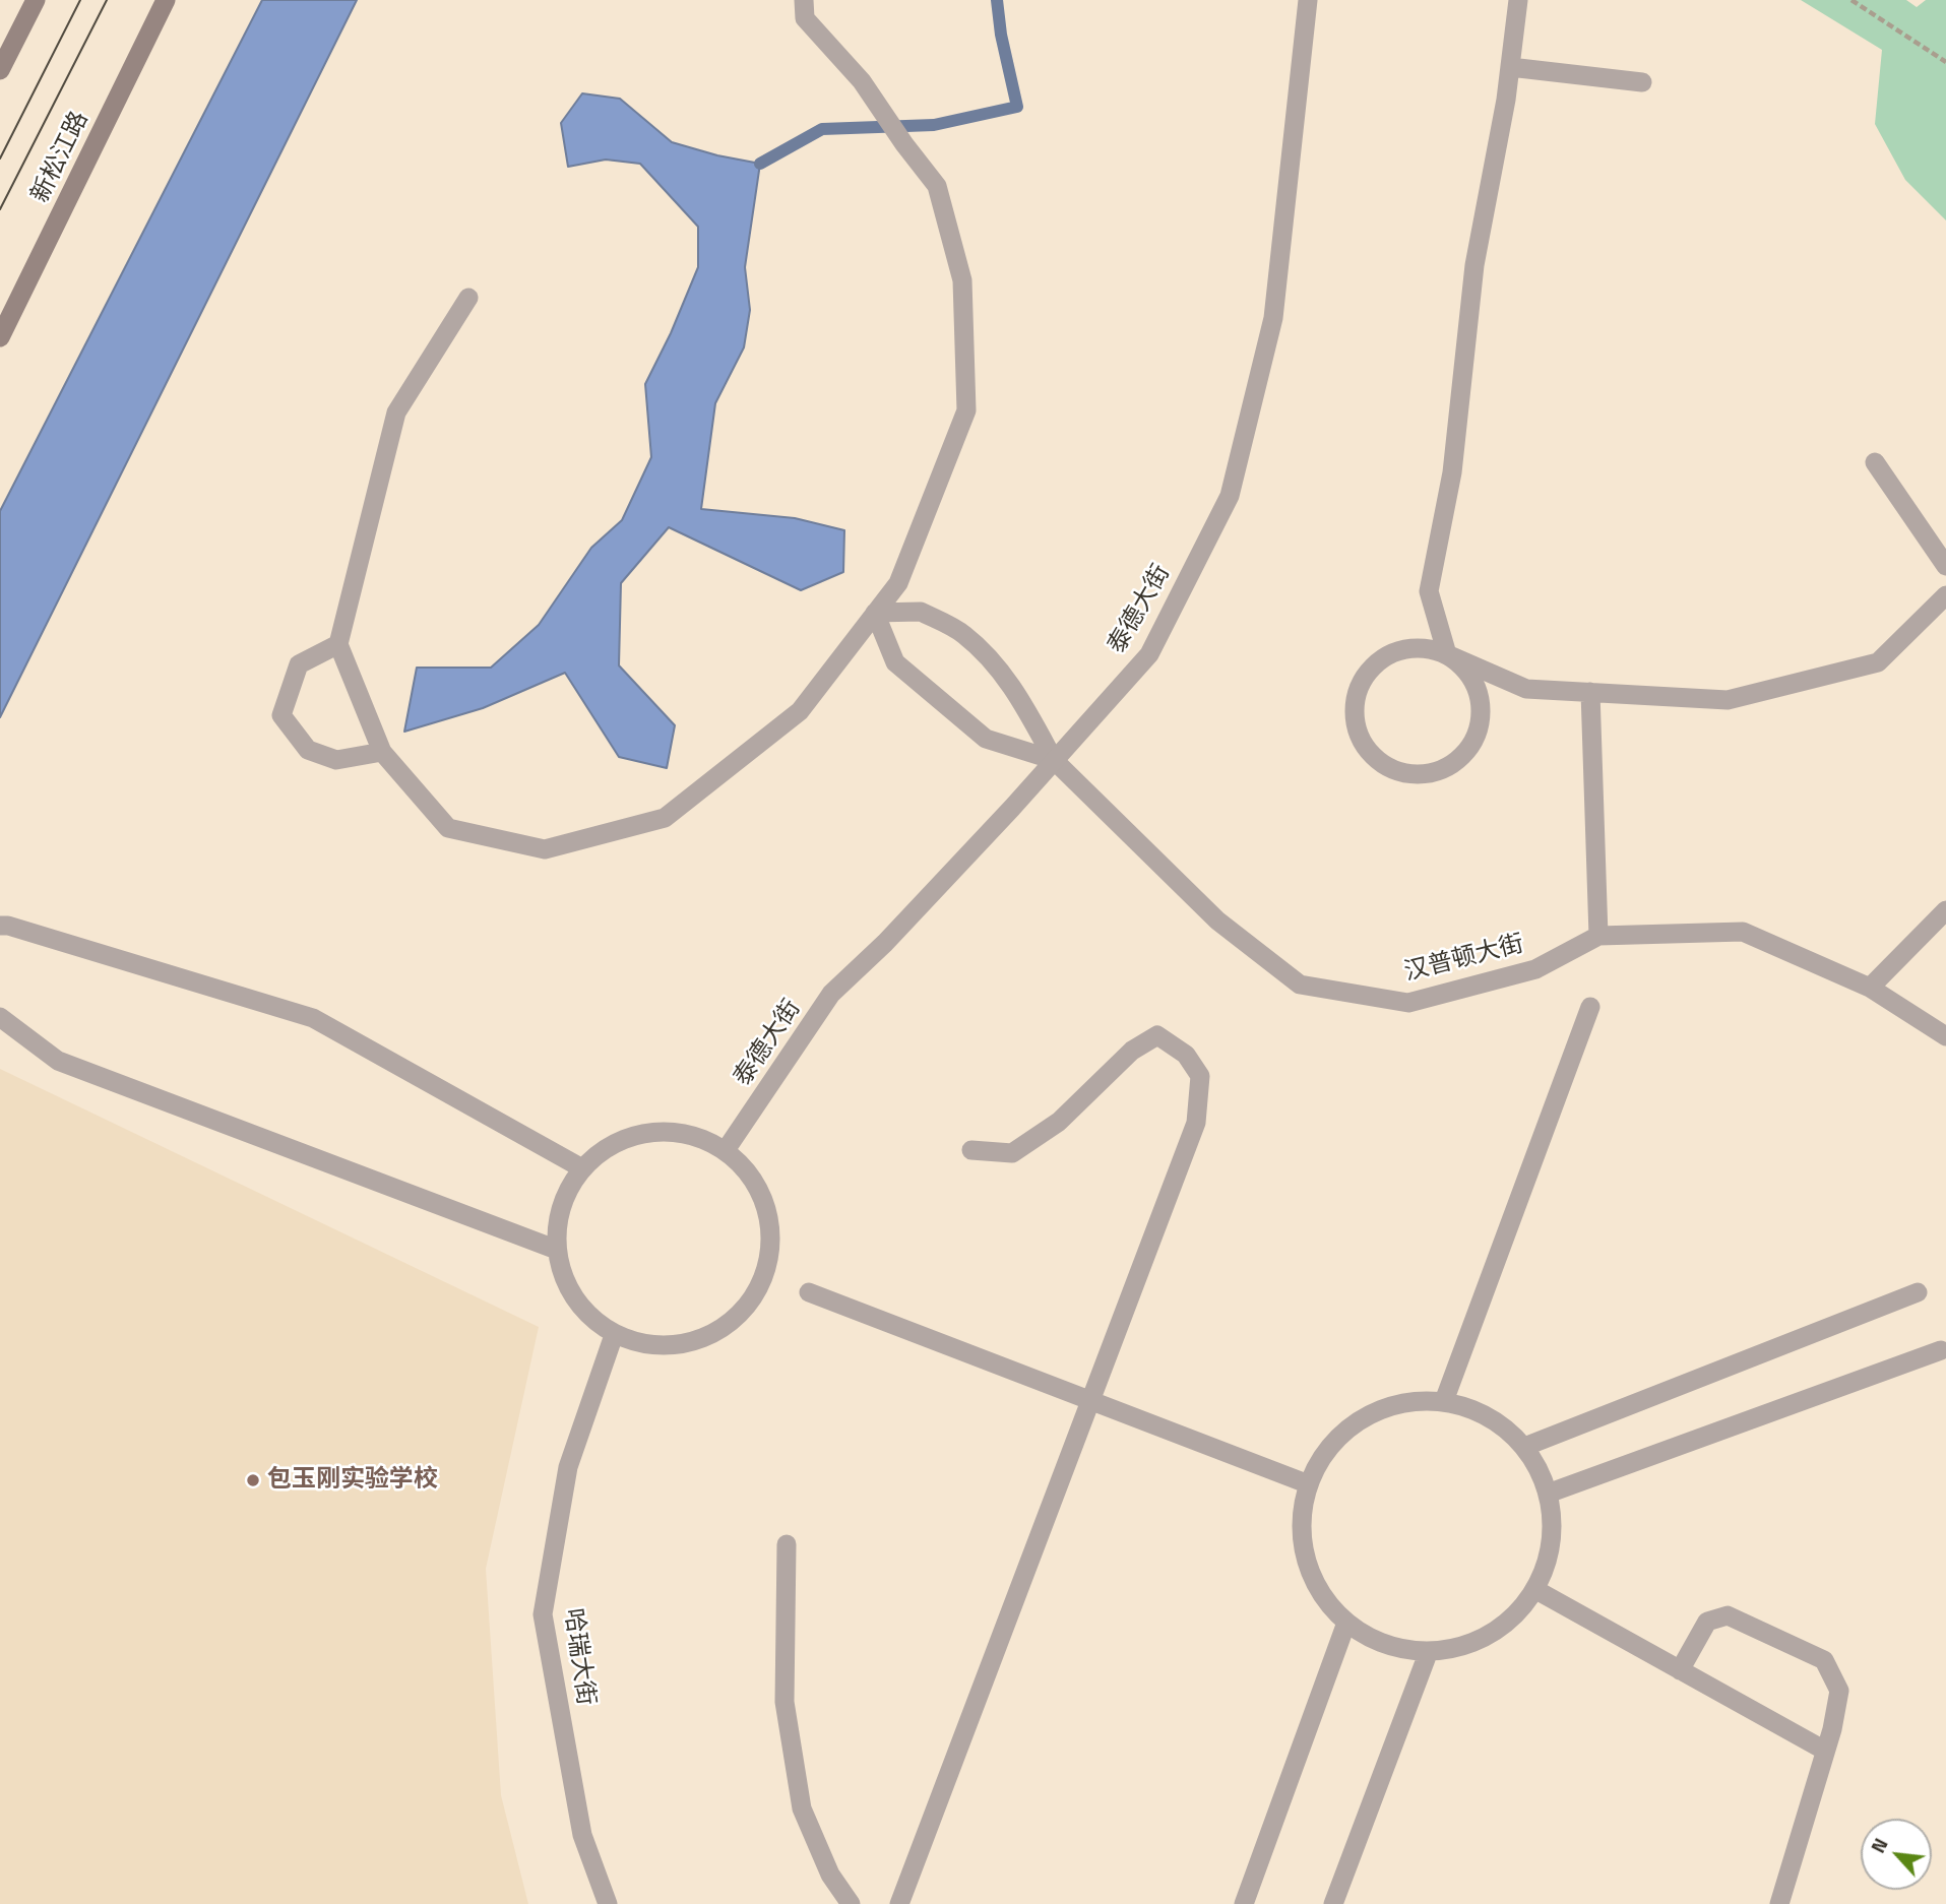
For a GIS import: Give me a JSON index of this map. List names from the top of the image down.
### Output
{
  "streets": {
    "main road": ["新松江路"],
    "street": ["泰德大街", "汉普顿大街", "哈瑞大街"]
  },
  "crossings": [
    ["泰德大街", "汉普顿大街"],
    ["泰德大街", "哈瑞大街"]
  ],
  "places": ["包玉刚实验学校"],
  "north": "top left"
}
